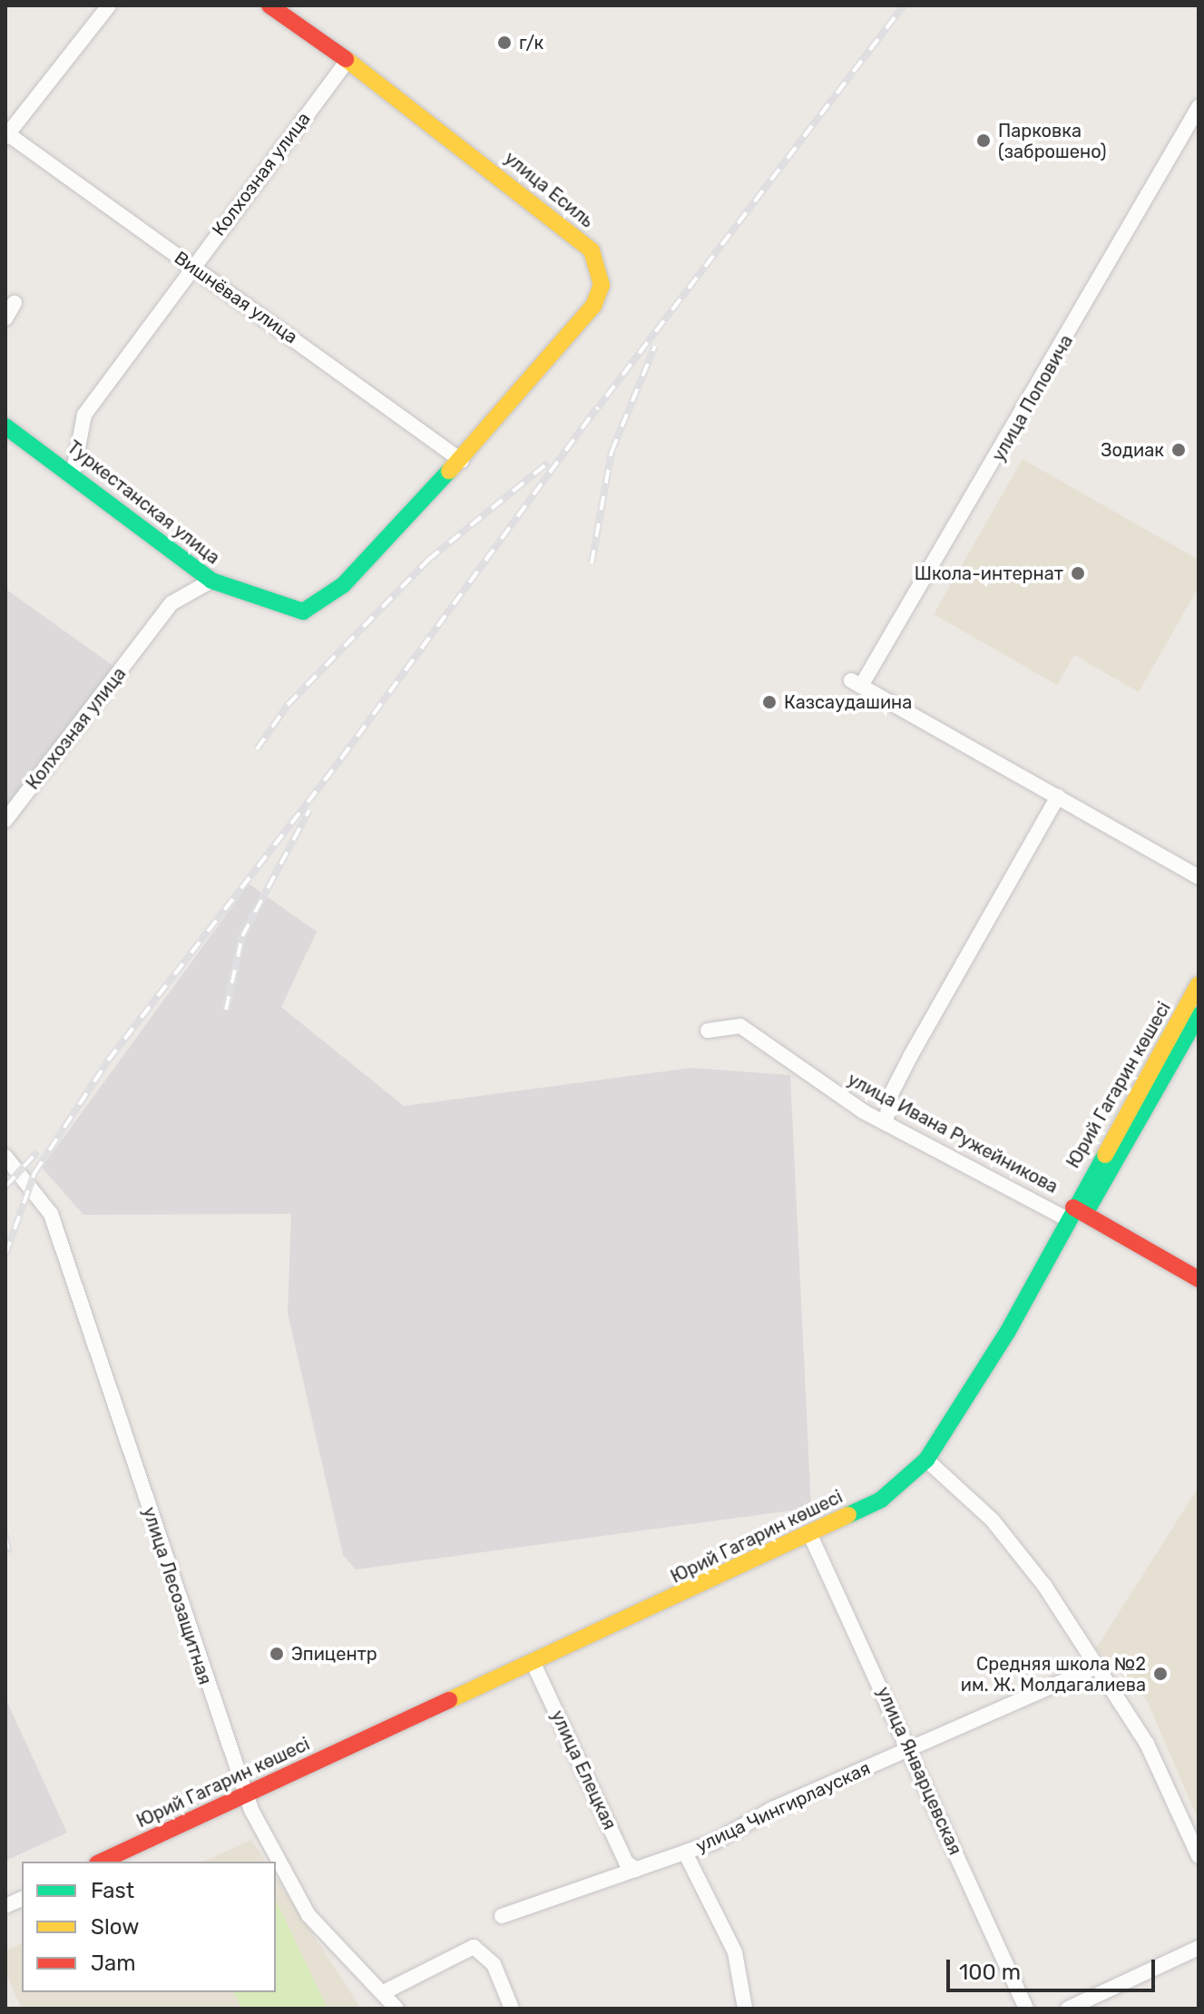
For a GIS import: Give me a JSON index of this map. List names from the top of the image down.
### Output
{
  "streets": {
    "street": [
      "Колхозная улица",
      "улица Есиль",
      "Вишнёвая улица",
      "улица Поповича",
      "Туркестанская улица",
      "Юрий Гагарин көшесі",
      "улица Ивана Ружейникова",
      "улица Лесозащитная",
      "улица Елецкая",
      "улица Январцевская",
      "улица Чингирлауская"
    ]
  },
  "crossings": [
    ["Колхозная улица", "улица Есиль"],
    ["Колхозная улица", "Вишнёвая улица"],
    ["Колхозная улица", "Туркестанская улица"],
    ["улица Есиль", "Вишнёвая улица"],
    ["улица Есиль", "Туркестанская улица"],
    ["Вишнёвая улица", "Туркестанская улица"],
    ["Юрий Гагарин көшесі", "улица Ивана Ружейникова"],
    ["Юрий Гагарин көшесі", "улица Лесозащитная"],
    ["Юрий Гагарин көшесі", "улица Елецкая"],
    ["Юрий Гагарин көшесі", "улица Январцевская"],
    ["улица Елецкая", "улица Чингирлауская"],
    ["улица Январцевская", "улица Чингирлауская"]
  ],
  "places": [
    "г/к",
    "Парковка (заброшено)",
    "Зодиак",
    "Школа-интернат",
    "Казсаудашина",
    "Эпицентр",
    "Средняя школа №2 им. Ж. Молдагалиева"
  ],
  "legend": ["Fast", "Slow", "Jam"],
  "scale_bar": "100 m"
}
